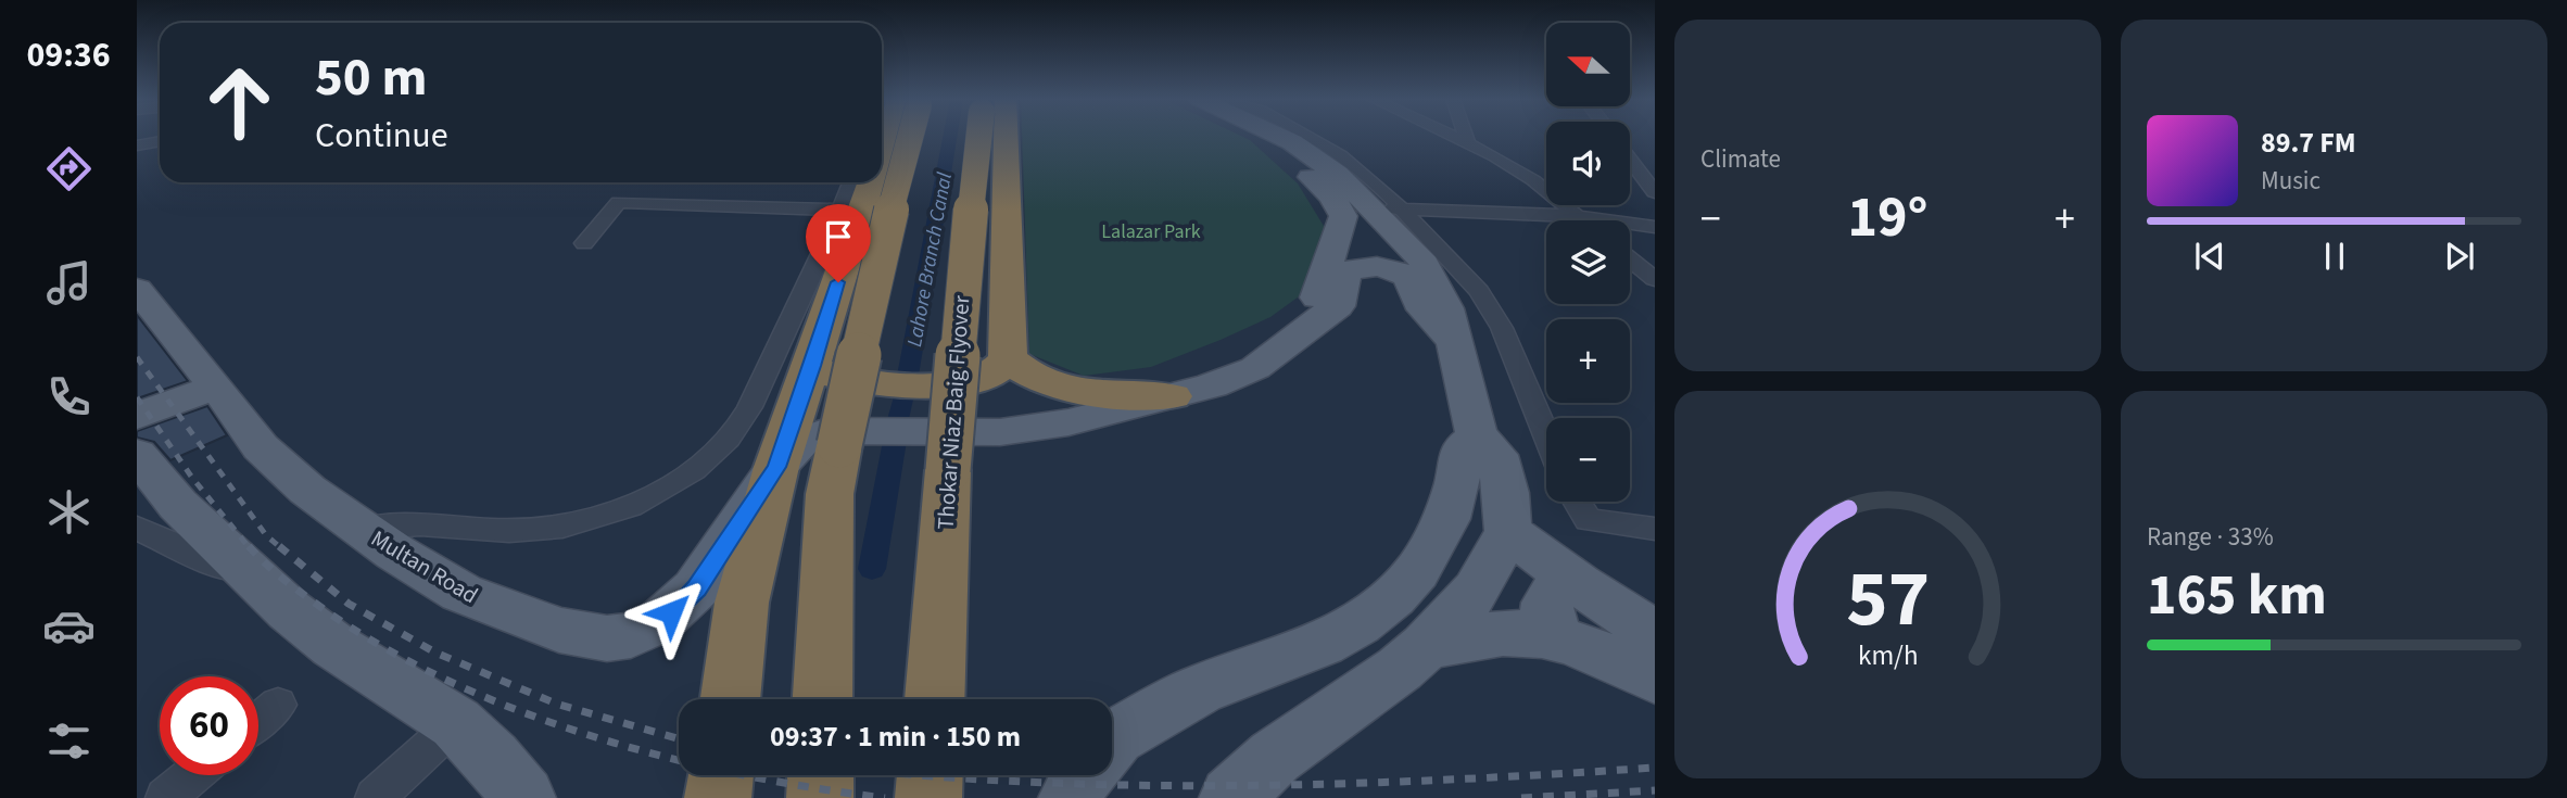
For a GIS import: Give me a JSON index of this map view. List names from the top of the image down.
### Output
{
  "streets": {
    "highway": ["Thokar Niaz Baig Flyover"],
    "main road": ["Multan Road"]
  },
  "water": ["Lahore Branch Canal"],
  "parks": ["Lalazar Park"],
  "north": "left",
  "page": {
    "tabs": "09:36",
    "tile": [
      "Climate",
      ["Range · 33%", "165 km"]
    ],
    "map_buttons": ["+", "−"],
    "turn": ["50 m", "Continue"],
    "song": ["89.7 FM", "Music"],
    "heat": ["−", "19°", "+"],
    "limit": "60",
    "trip": "09:37 · 1 min · 150 m",
    "gauge": ["57", "km/h"]
  }
}
